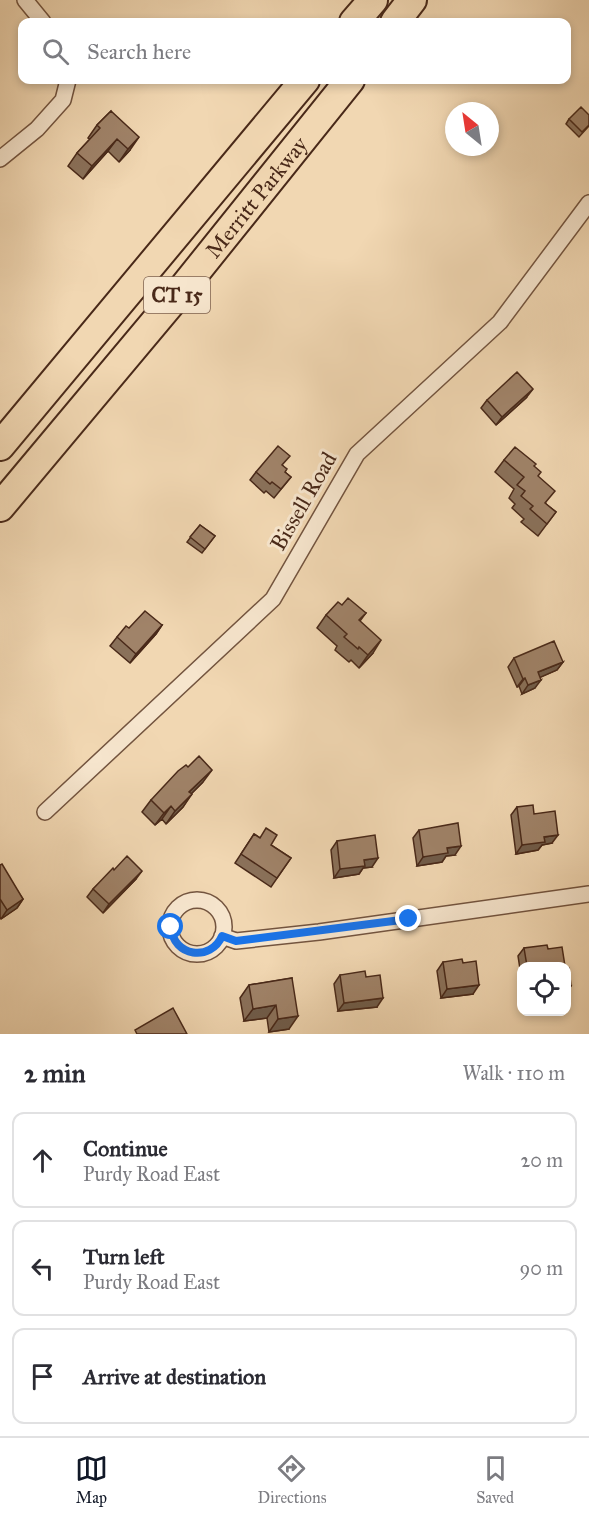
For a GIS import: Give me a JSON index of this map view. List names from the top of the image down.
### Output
{
  "streets": {
    "highway": ["Merritt Parkway", "CT 15"],
    "street": ["Bissell Road"]
  },
  "north": "top left",
  "page": {
    "search": "Search here",
    "heading": ["2 min", "Walk · 110 m"],
    "list": [
      ["Continue", "Purdy Road East", "20 m"],
      ["Turn left", "Purdy Road East", "90 m"],
      "Arrive at destination"
    ],
    "nav": ["Map", "Directions", "Saved"]
  }
}
